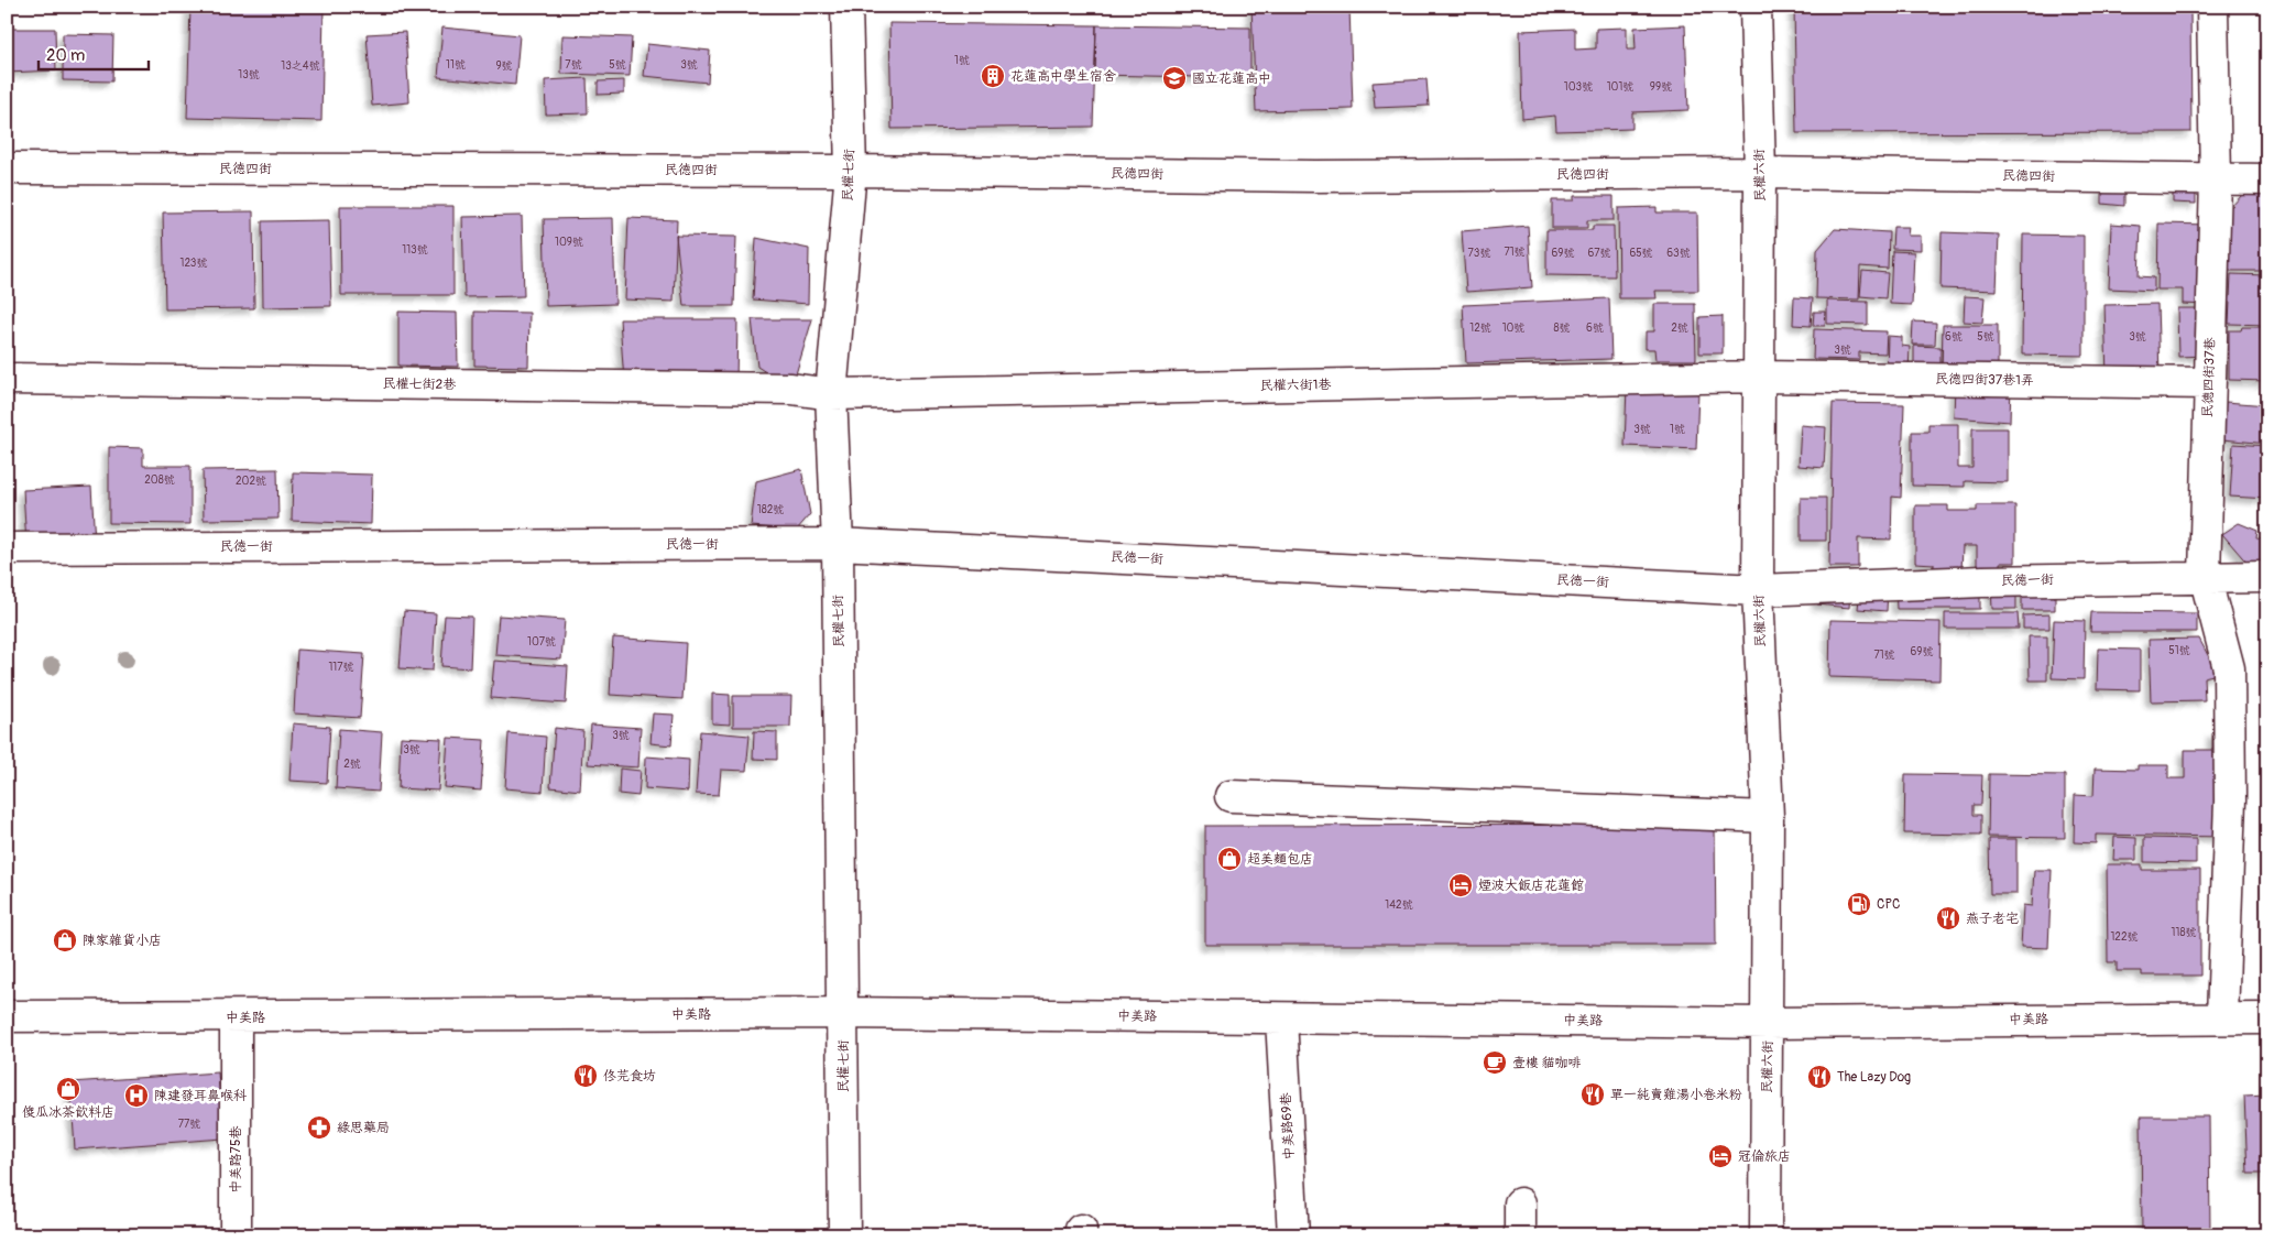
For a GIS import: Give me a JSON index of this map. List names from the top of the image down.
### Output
{
  "streets": {
    "street": [
      "民德四街",
      "民權七街",
      "民權六街",
      "民德四街37巷",
      "民德四街37巷1弄",
      "民權七街2巷",
      "民權六街1巷",
      "民德一街",
      "中美路",
      "中美路69巷",
      "中美路75巷"
    ]
  },
  "crossings": [
    ["民德四街", "民權七街"],
    ["民德四街", "民權六街"],
    ["民德四街", "民德四街37巷"],
    ["民權七街", "民權七街2巷"],
    ["民權七街", "民權六街1巷"],
    ["民權七街", "民德一街"],
    ["民權七街", "中美路"],
    ["民權六街", "民德四街37巷1弄"],
    ["民權六街", "民權六街1巷"],
    ["民權六街", "民德一街"],
    ["民權六街", "中美路"],
    ["民德四街37巷", "民德四街37巷1弄"],
    ["民德四街37巷", "民德一街"],
    ["民德四街37巷", "中美路"],
    ["民德四街37巷1弄", "民權六街1巷"],
    ["民權七街2巷", "民權六街1巷"],
    ["中美路", "中美路69巷"],
    ["中美路", "中美路75巷"]
  ],
  "places": {
    "building": ["花蓮高中學生宿舍"],
    "school or university": ["國立花蓮高中"],
    "shop": ["超美麵包店", "陳家雜貨小店", "傻瓜冰茶飲料店"],
    "hotel": ["煙波大飯店花蓮館", "冠倫旅店"],
    "fuel station": ["CPC"],
    "restaurant": [
      "燕子老宅",
      "佟芫食坊",
      "The Lazy Dog",
      "單一純賣雞湯小卷米粉"
    ],
    "cafe": ["壹樓 貓咖啡"],
    "hospital": ["陳建發耳鼻喉科"],
    "pharmacy": ["綠思藥局"]
  },
  "house_numbers": [
    "1號",
    "11號",
    "7號",
    "5號",
    "3號",
    "13之4號",
    "9號",
    "13號",
    "103號",
    "101號",
    "99號",
    "109號",
    "113號",
    "71號",
    "73號",
    "69號",
    "67號",
    "65號",
    "63號",
    "123號",
    "12號",
    "10號",
    "8號",
    "6號",
    "2號",
    "6號",
    "5號",
    "3號",
    "3號",
    "3號",
    "1號",
    "208號",
    "202號",
    "182號",
    "107號",
    "51號",
    "69號",
    "71號",
    "117號",
    "3號",
    "3號",
    "2號",
    "142號",
    "118號",
    "122號",
    "77號"
  ],
  "scale_bar": "20 m"
}
